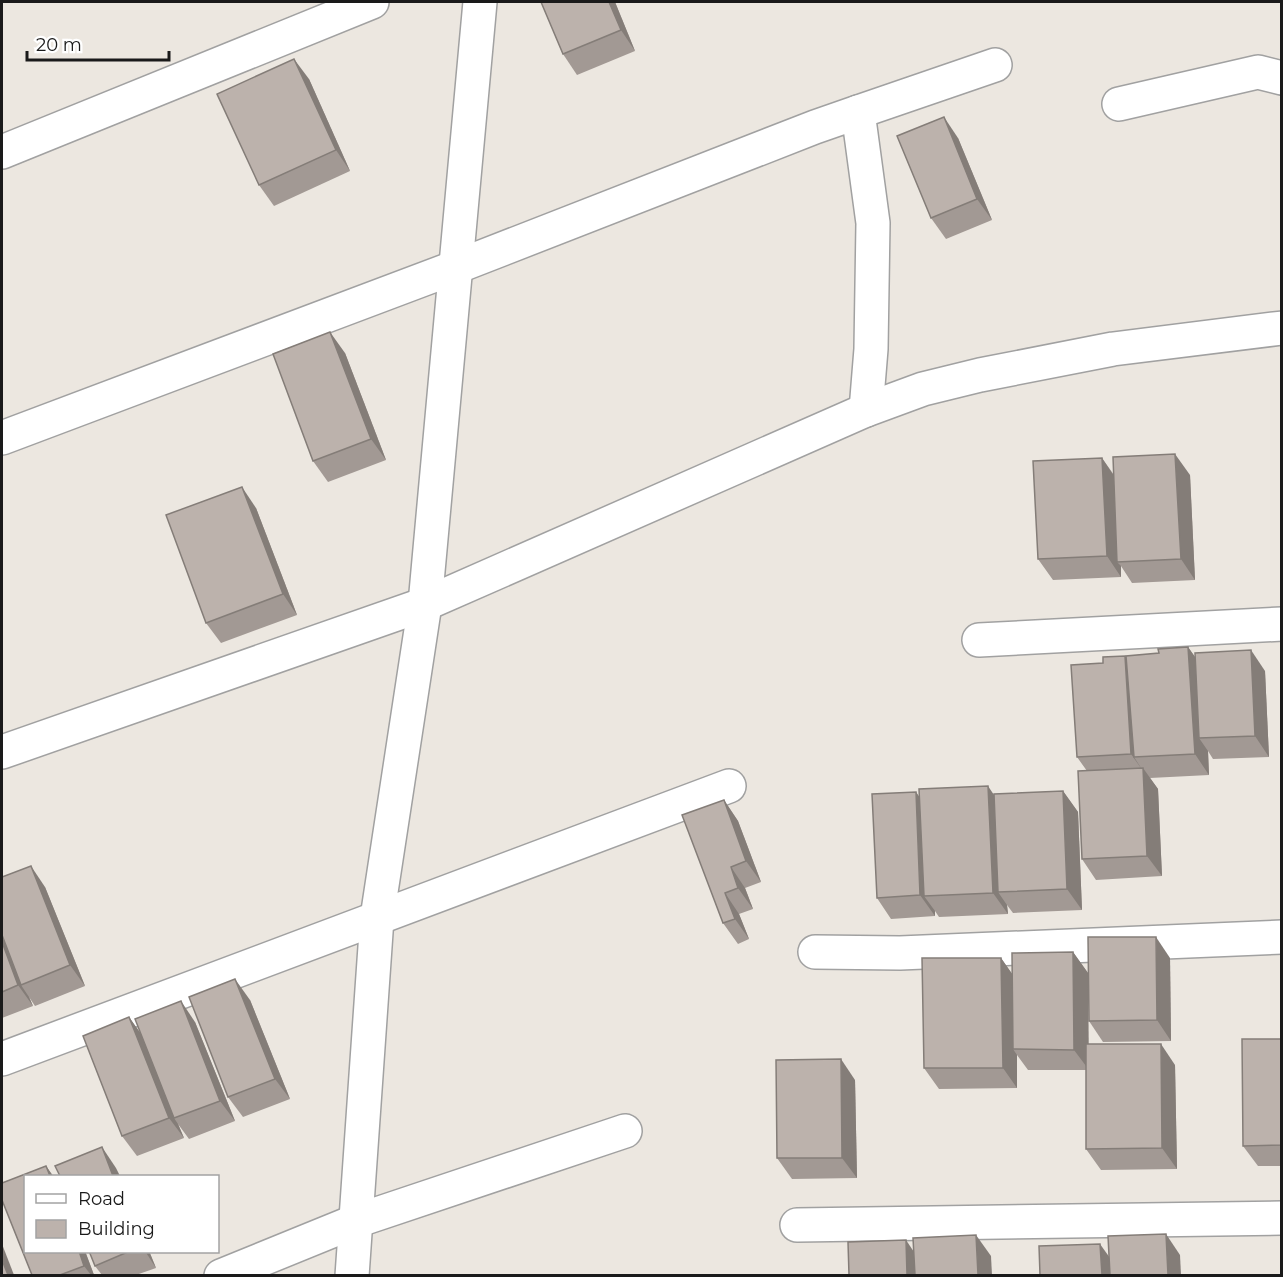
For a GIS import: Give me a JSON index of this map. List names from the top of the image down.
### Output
{
  "legend": ["Road", "Building"],
  "scale_bar": "20 m"
}
